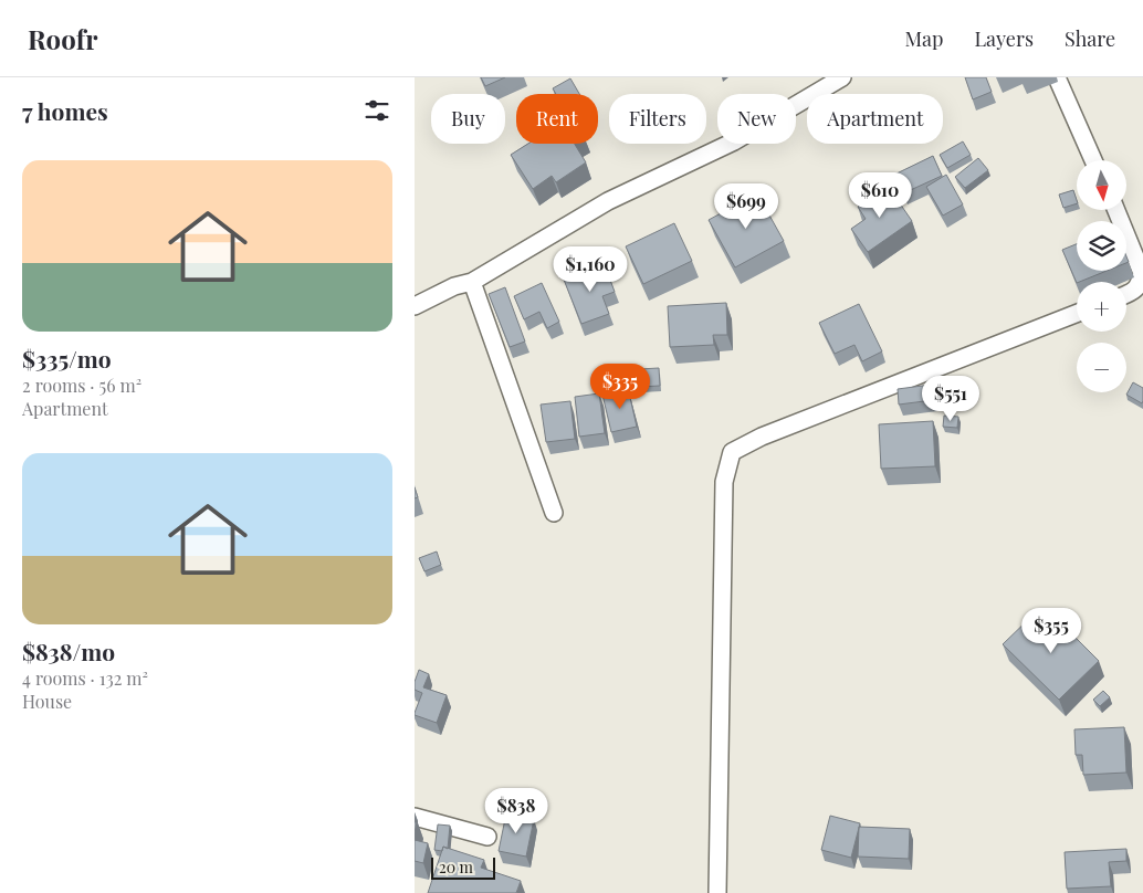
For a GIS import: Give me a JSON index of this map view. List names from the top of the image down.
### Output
{
  "scale_bar": "20 m",
  "north": "bottom",
  "page": {
    "header": "Roofr",
    "nav": ["Map", "Layers", "Share"],
    "heading": "7 homes",
    "chip": [
      "Buy",
      "Rent",
      "Filters",
      "New",
      "Apartment"
    ],
    "list": [
      {
        "name": "$335/mo",
        "note": "2 rooms · 56 m² · Apartment"
      },
      {
        "name": "$838/mo",
        "note": "4 rooms · 132 m² · House"
      }
    ],
    "map_buttons": ["+", "−"],
    "price": [
      "$610",
      "$699",
      "$1,160",
      "$335",
      "$551",
      "$355",
      "$838"
    ],
    "scale": "20 m"
  }
}
